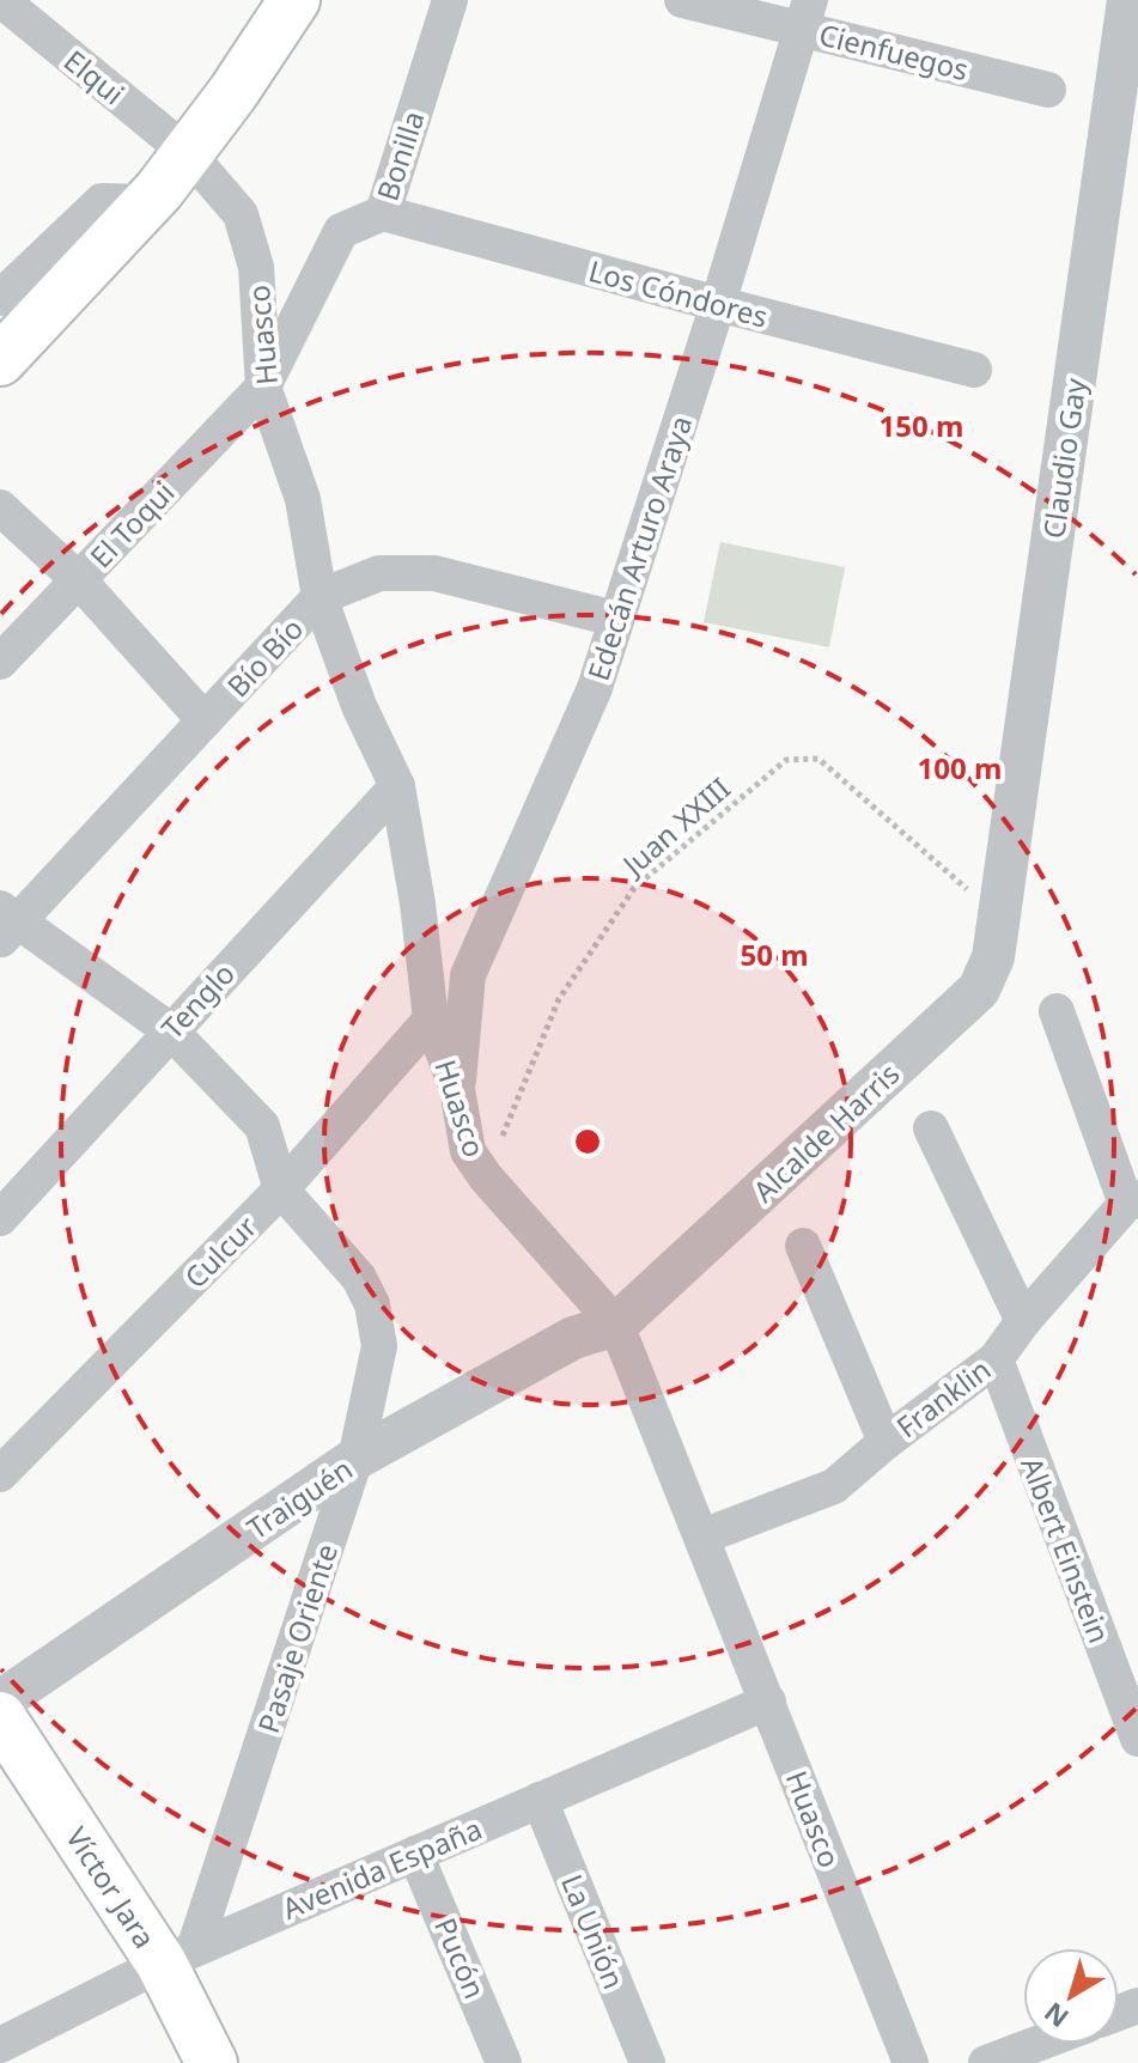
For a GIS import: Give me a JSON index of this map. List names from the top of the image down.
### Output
{
  "streets": {
    "main road": ["Víctor Jara"],
    "street": [
      "Cienfuegos",
      "Elqui",
      "Bonilla",
      "Los Cóndores",
      "Huasco",
      "Claudio Gay",
      "El Toqui",
      "Edecán Arturo Araya",
      "Bío Bío",
      "Tenglo",
      "Alcalde Harris",
      "Culcur",
      "Franklin",
      "Traiguén",
      "Albert Einstein",
      "Pasaje Oriente",
      "Avenida España",
      "La Unión",
      "Pucón"
    ],
    "path": ["Juan XXIII"]
  },
  "crossings": [
    ["Cienfuegos", "Edecán Arturo Araya"],
    ["Elqui", "Huasco"],
    ["Bonilla", "Los Cóndores"],
    ["Bonilla", "Huasco"],
    ["Bonilla", "El Toqui"],
    ["Los Cóndores", "Edecán Arturo Araya"],
    ["Huasco", "El Toqui"],
    ["Huasco", "Edecán Arturo Araya"],
    ["Huasco", "Bío Bío"],
    ["Huasco", "Juan XXIII"],
    ["Huasco", "Tenglo"],
    ["Huasco", "Alcalde Harris"],
    ["Huasco", "Culcur"],
    ["Huasco", "Franklin"],
    ["Huasco", "Traiguén"],
    ["Huasco", "Avenida España"],
    ["Claudio Gay", "Juan XXIII"],
    ["Claudio Gay", "Alcalde Harris"],
    ["Edecán Arturo Araya", "Bío Bío"],
    ["Bío Bío", "Pasaje Oriente"],
    ["Juan XXIII", "Alcalde Harris"],
    ["Tenglo", "Pasaje Oriente"],
    ["Alcalde Harris", "Traiguén"],
    ["Culcur", "Pasaje Oriente"],
    ["Franklin", "Albert Einstein"],
    ["Traiguén", "Pasaje Oriente"],
    ["Pasaje Oriente", "Avenida España"],
    ["Pasaje Oriente", "Víctor Jara"],
    ["Avenida España", "Víctor Jara"],
    ["Avenida España", "La Unión"],
    ["Avenida España", "Pucón"]
  ],
  "north": "bottom left",
  "rings": ["150 m", "100 m", "50 m"]
}
